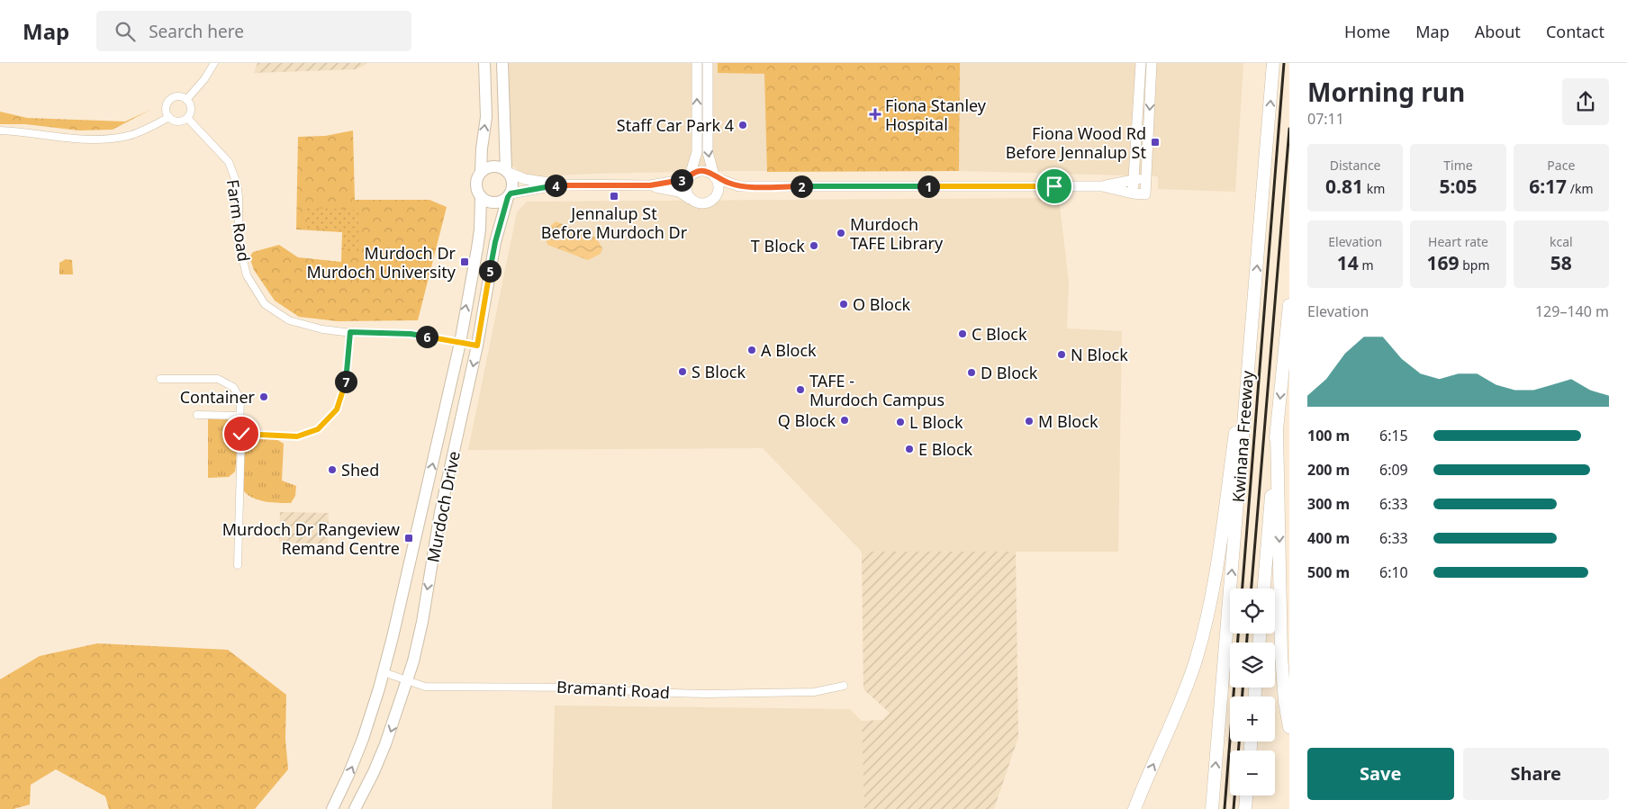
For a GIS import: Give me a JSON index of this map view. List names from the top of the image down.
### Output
{
  "streets": {
    "highway": ["Kwinana Freeway"],
    "main road": ["Murdoch Drive"],
    "street": ["Farm Road", "Bramanti Road"]
  },
  "crossings": [
    ["Farm Road", "Murdoch Drive"],
    ["Murdoch Drive", "Bramanti Road"]
  ],
  "places": {
    "health": ["Fiona Stanley Hospital"],
    "other": [
      "Staff Car Park 4",
      "Murdoch TAFE Library",
      "T Block",
      "O Block",
      "C Block",
      "A Block",
      "N Block",
      "S Block",
      "D Block",
      "TAFE - Murdoch Campus",
      "Container",
      "Q Block",
      "M Block",
      "L Block",
      "E Block",
      "Shed"
    ],
    "transit": [
      "Fiona Wood Rd Before Jennalup St",
      "Jennalup St Before Murdoch Dr",
      "Murdoch Dr Murdoch University",
      "Murdoch Dr Rangeview Remand Centre"
    ]
  },
  "page": {
    "header": "Map",
    "search": "Search here",
    "nav": [
      "Home",
      "Map",
      "About",
      "Contact"
    ],
    "heading": ["Morning run", "07:11"],
    "stats": [
      ["Distance", "0.81 km"],
      ["Time", "5:05"],
      ["Pace", "6:17 /km"],
      ["Elevation", "14 m"],
      ["Heart rate", "169 bpm"],
      ["kcal", "58"]
    ],
    "pins": [
      "3",
      "4",
      "1",
      "2",
      "5",
      "6",
      "7"
    ],
    "chart": ["Elevation", "129–140 m"],
    "list": [
      {
        "name": "100 m",
        "note": "6:15"
      },
      {
        "name": "200 m",
        "note": "6:09"
      },
      {
        "name": "300 m",
        "note": "6:33"
      },
      {
        "name": "400 m",
        "note": "6:33"
      },
      {
        "name": "500 m",
        "note": "6:10"
      }
    ],
    "map_buttons": ["+", "−"],
    "buttons": ["Save", "Share"]
  }
}
